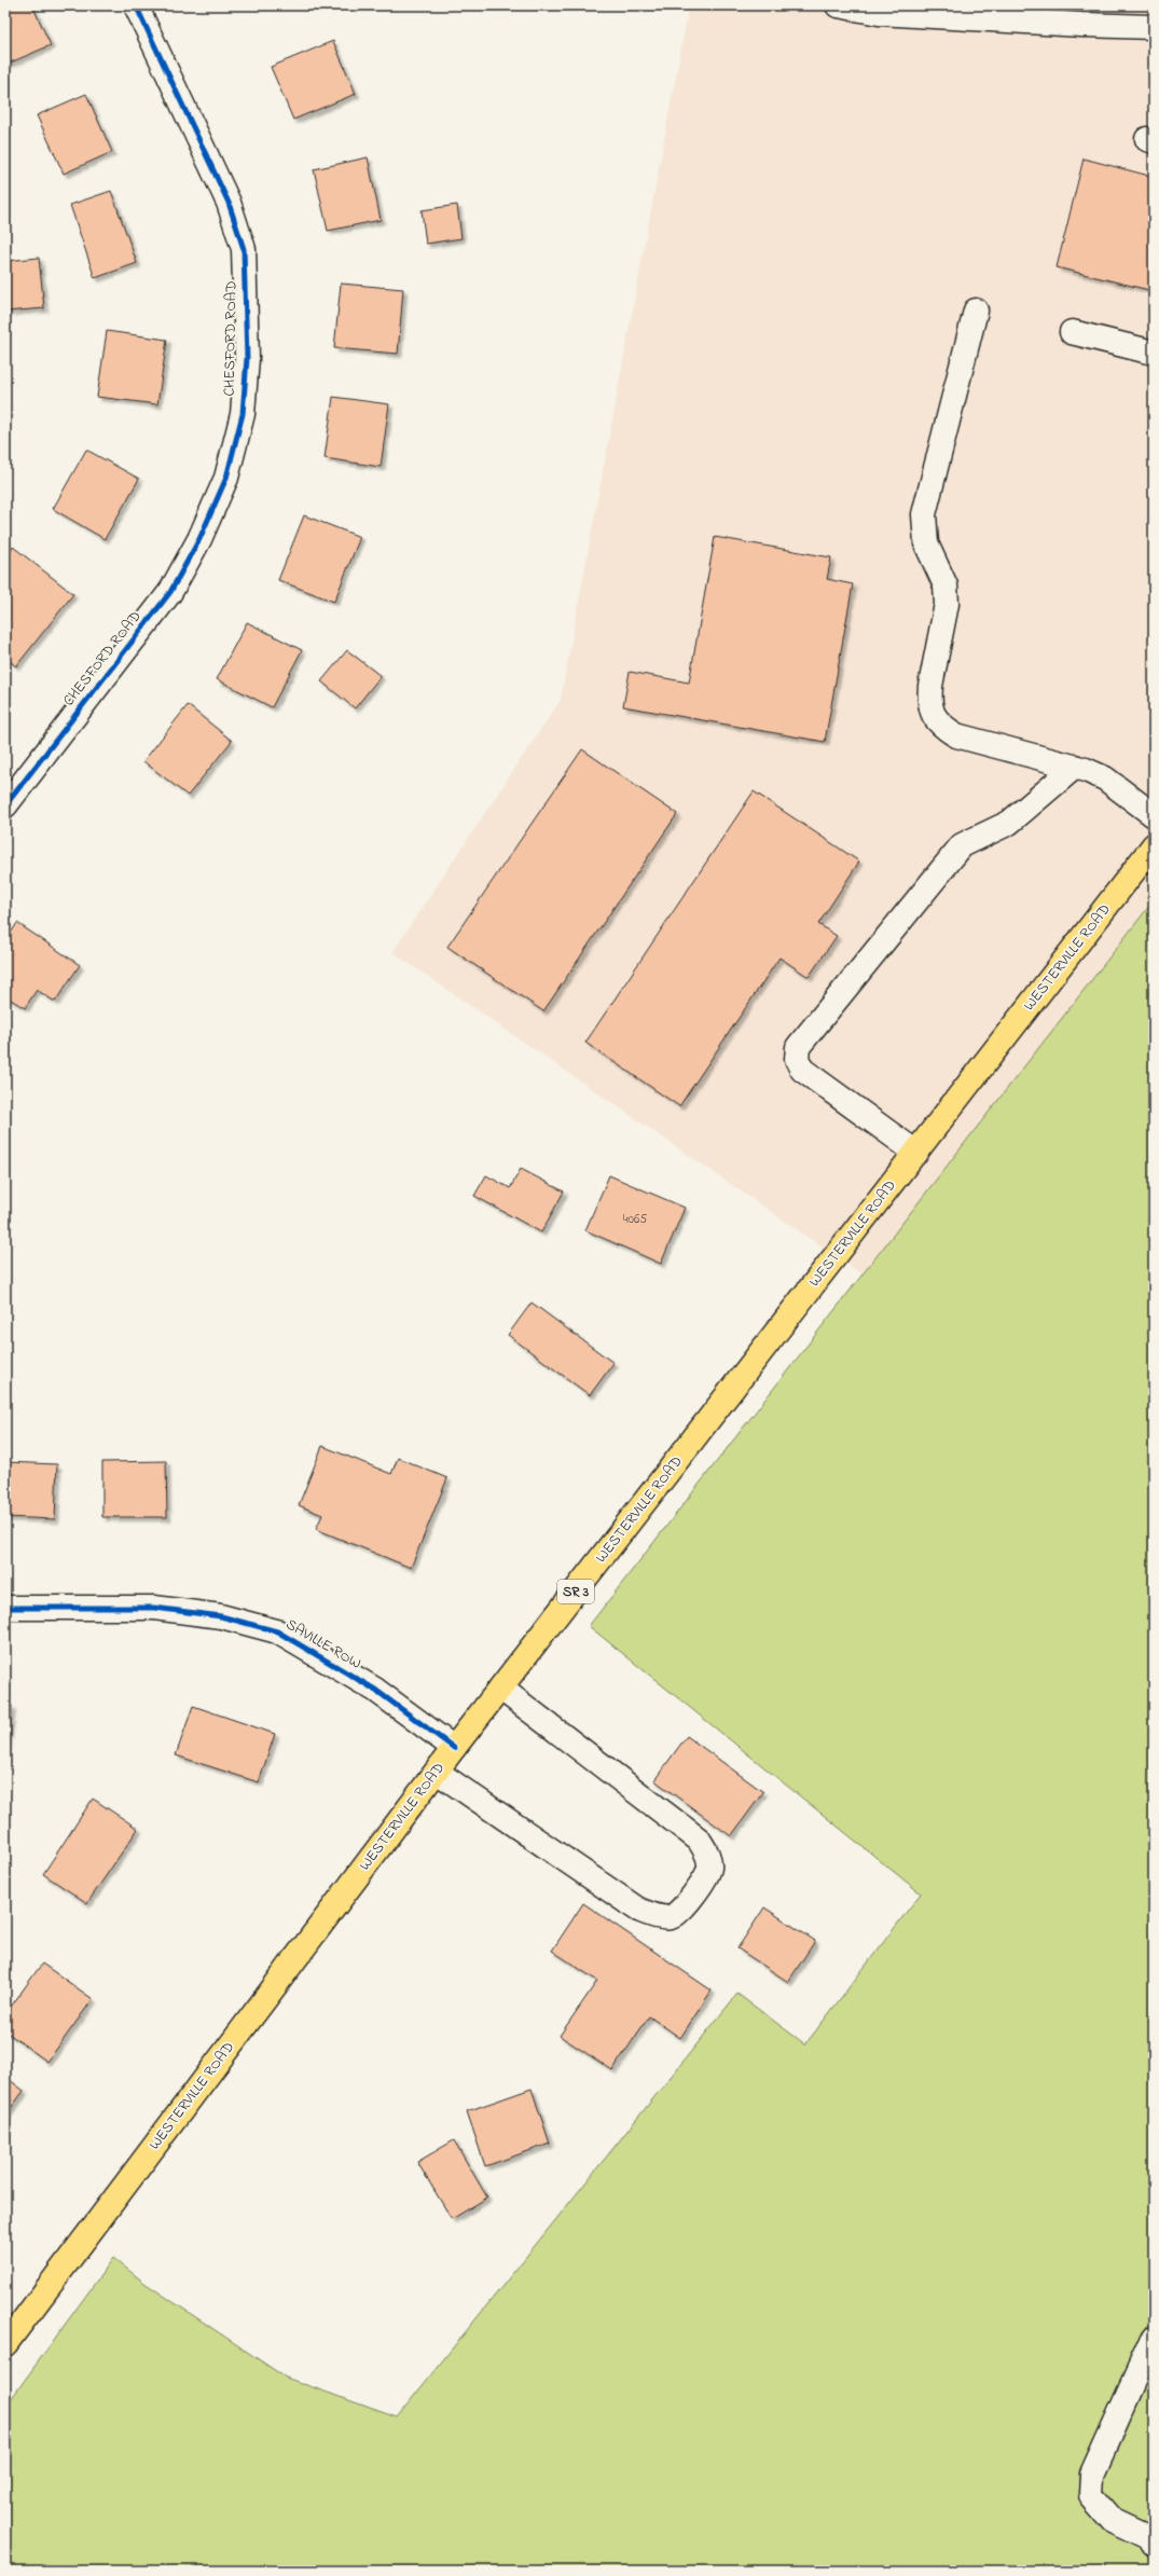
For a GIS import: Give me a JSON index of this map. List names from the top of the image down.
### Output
{
  "streets": {
    "main road": ["WESTERVILLE ROAD", "SR 3"],
    "street": ["CHESFORD ROAD", "SAVILLE ROW"]
  },
  "crossings": [
    ["WESTERVILLE ROAD", "SAVILLE ROW"]
  ],
  "house_numbers": ["4065"]
}
